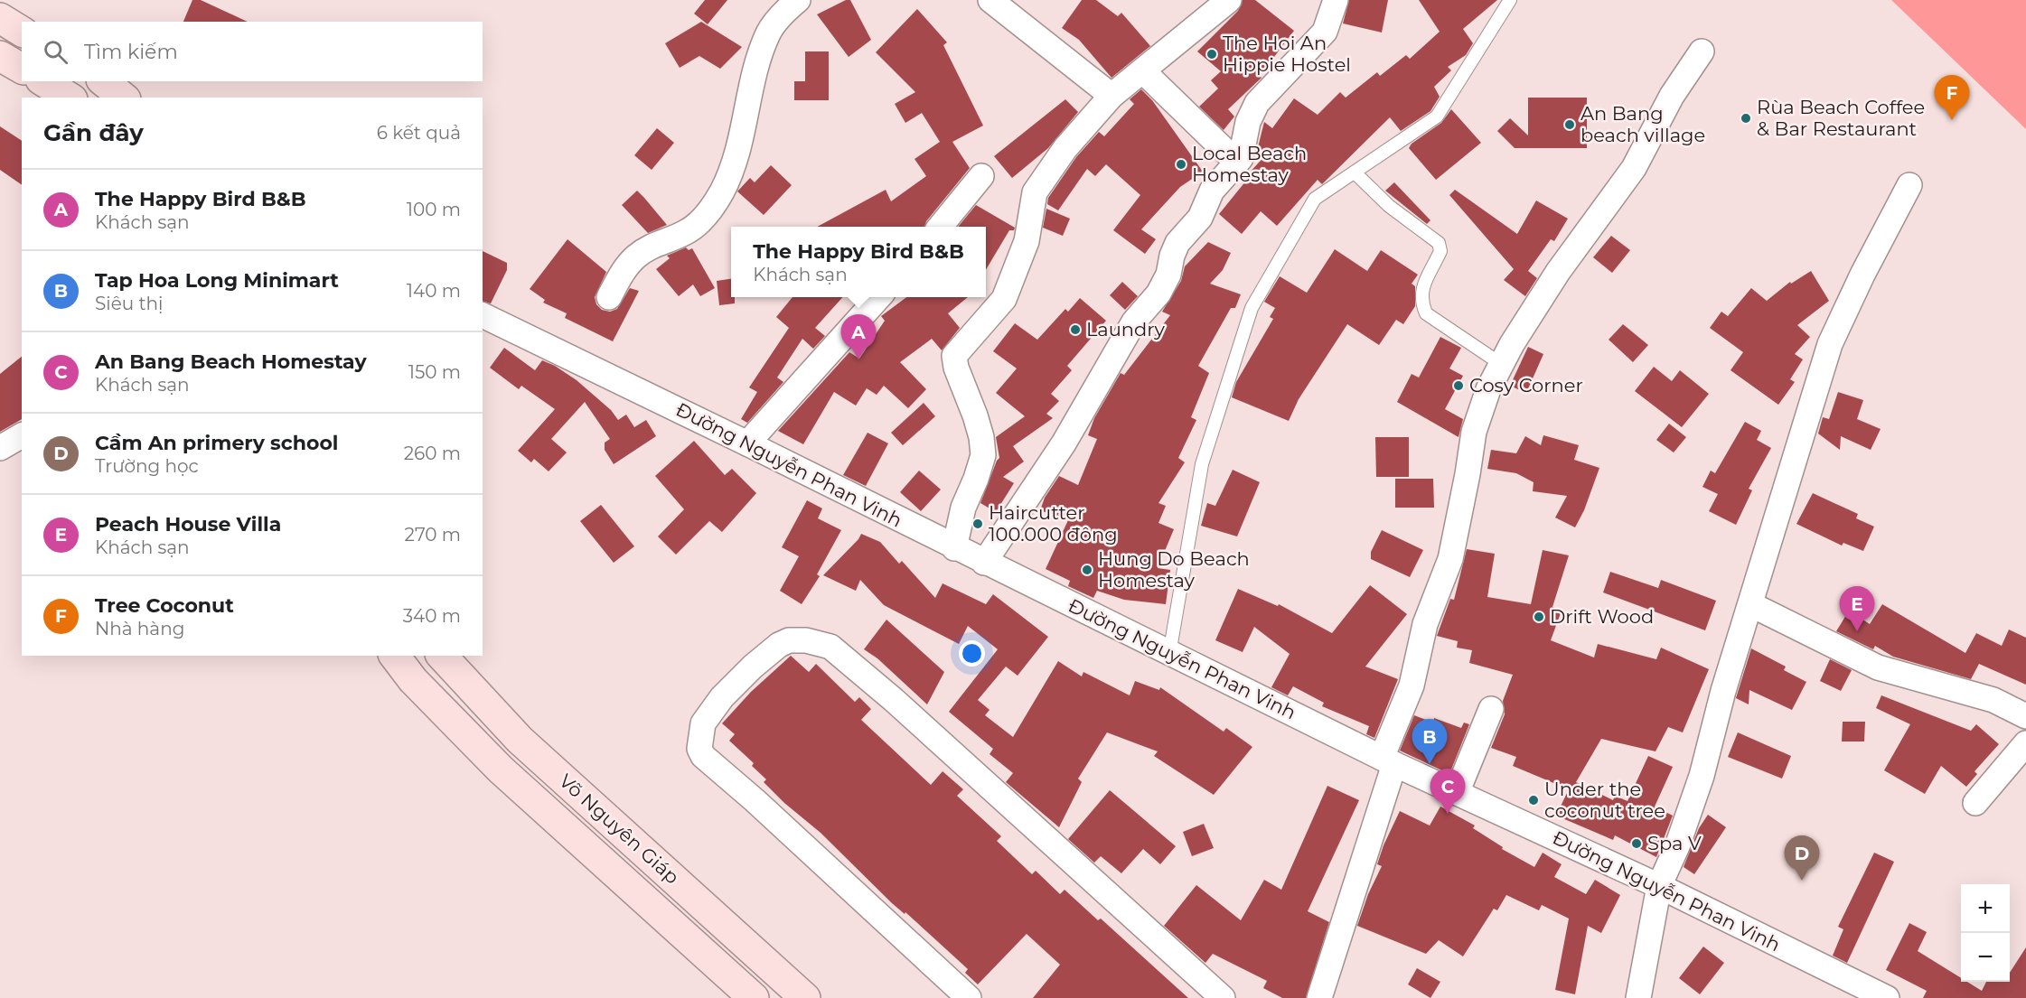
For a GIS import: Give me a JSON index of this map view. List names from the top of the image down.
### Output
{
  "streets": {
    "main road": ["Võ Nguyên Giáp"],
    "street": ["Đường Nguyễn Phan Vinh"]
  },
  "places": [
    "The Hoi An Hippie Hostel",
    "Rùa Beach Coffee & Bar Restaurant",
    "An Bang beach village",
    "Local Beach Homestay",
    "Laundry",
    "Cosy Corner",
    "Haircutter 100.000 đông",
    "Hung Do Beach Homestay",
    "Drift Wood",
    "Under the coconut tree",
    "Spa V"
  ],
  "page": {
    "search": "Tìm kiếm",
    "pins": [
      "F",
      "A",
      "E",
      "B",
      "C",
      "D"
    ],
    "heading": ["Gần đây", "6 kết quả"],
    "list": [
      {
        "mark": "A",
        "name": "The Happy Bird B&B",
        "note": "Khách sạn",
        "value": "100 m"
      },
      {
        "mark": "B",
        "name": "Tap Hoa Long Minimart",
        "note": "Siêu thị",
        "value": "140 m"
      },
      {
        "mark": "C",
        "name": "An Bang Beach Homestay",
        "note": "Khách sạn",
        "value": "150 m"
      },
      {
        "mark": "D",
        "name": "Cầm An primery school",
        "note": "Trường học",
        "value": "260 m"
      },
      {
        "mark": "E",
        "name": "Peach House Villa",
        "note": "Khách sạn",
        "value": "270 m"
      },
      {
        "mark": "F",
        "name": "Tree Coconut",
        "note": "Nhà hàng",
        "value": "340 m"
      }
    ],
    "popup": ["The Happy Bird B&B", "Khách sạn"],
    "map_buttons": ["+", "−"]
  }
}
